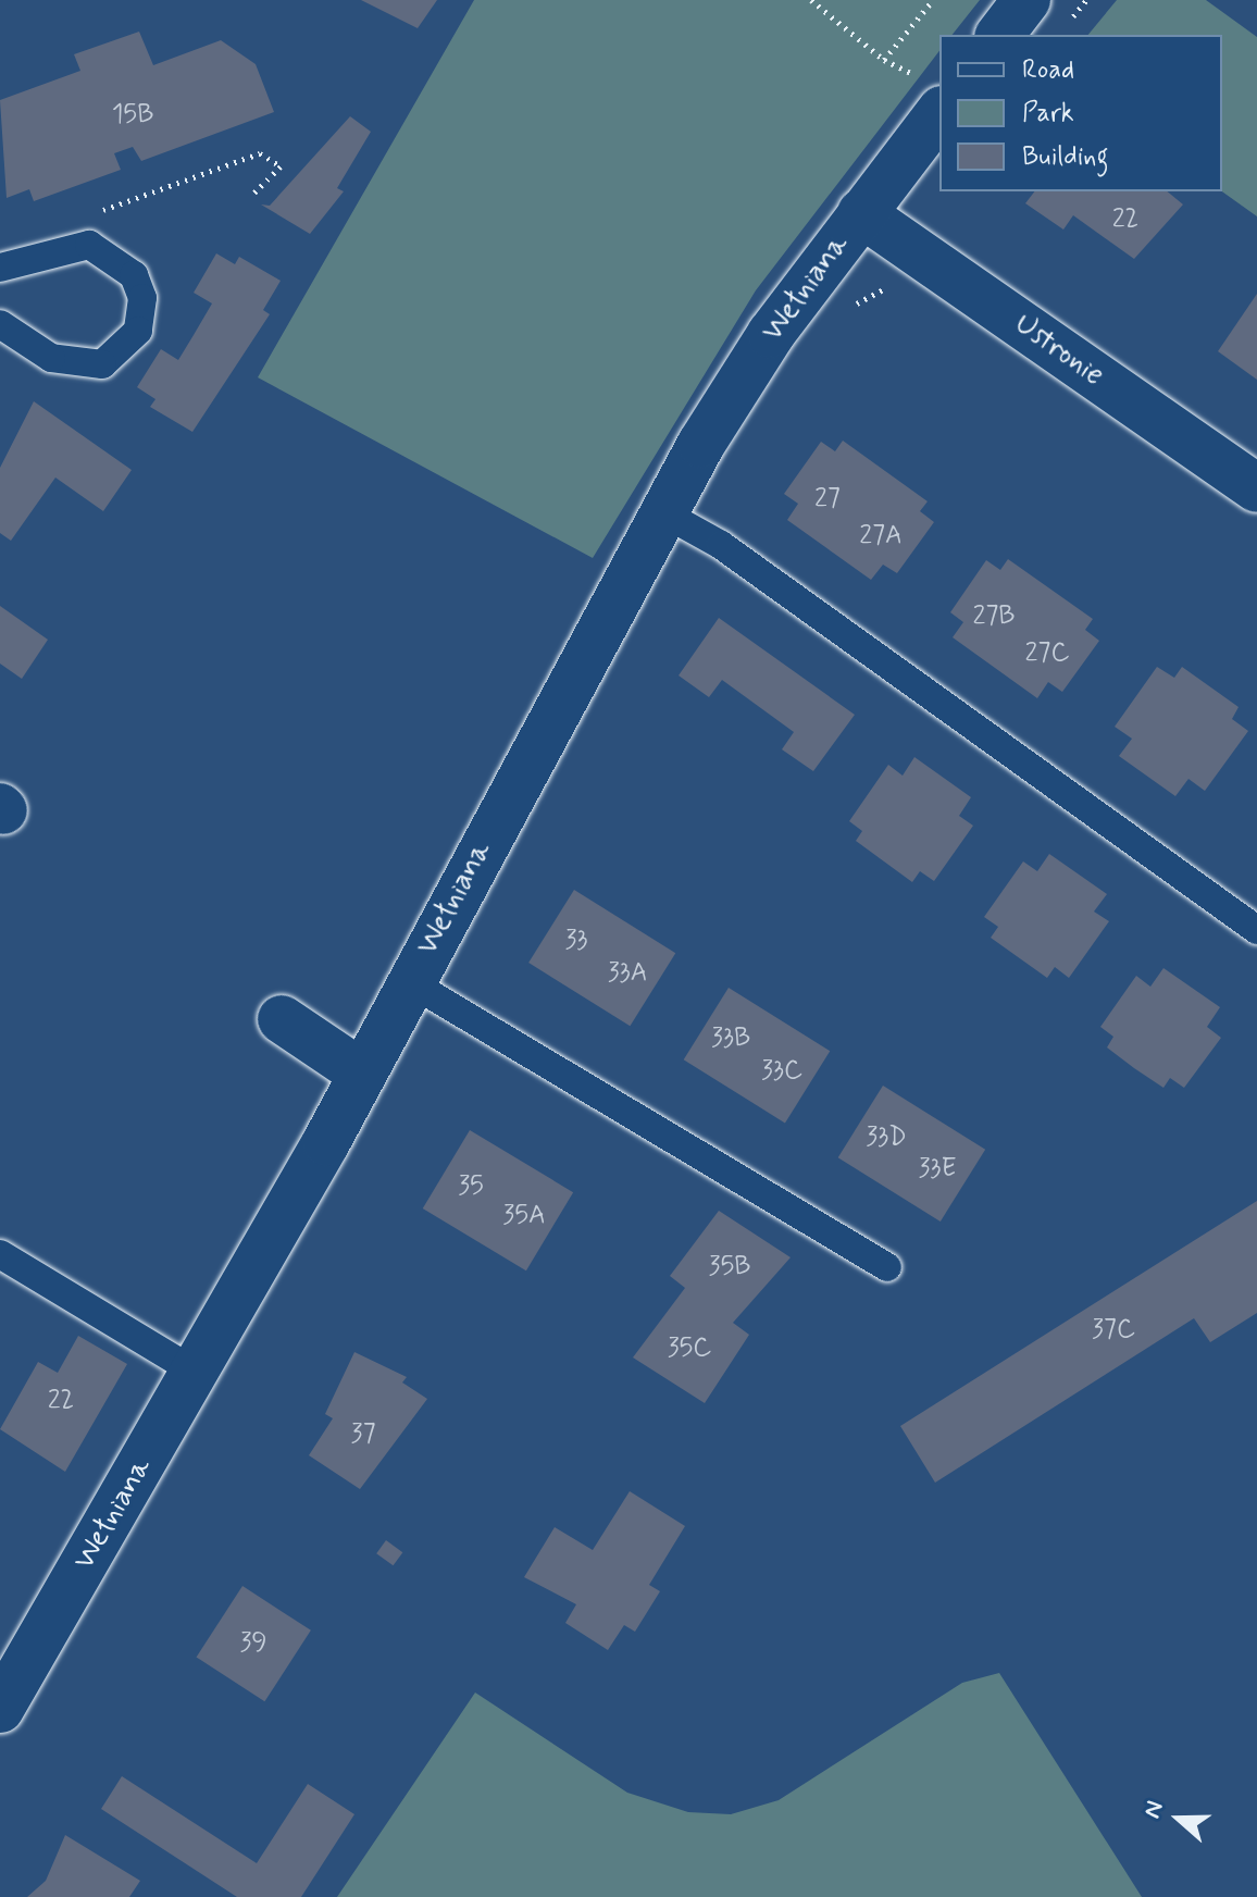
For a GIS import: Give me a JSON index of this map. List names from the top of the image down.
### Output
{
  "streets": {
    "street": ["Wełniana", "Ustronie"]
  },
  "crossings": [
    ["Wełniana", "Ustronie"]
  ],
  "house_numbers": [
    "15B",
    "22",
    "27",
    "27A",
    "27B",
    "27C",
    "33",
    "33A",
    "33B",
    "33C",
    "33D",
    "33E",
    "35",
    "35A",
    "35B",
    "37C",
    "35C",
    "22",
    "37",
    "39"
  ],
  "legend": ["Road", "Park", "Building"],
  "north": "left"
}
